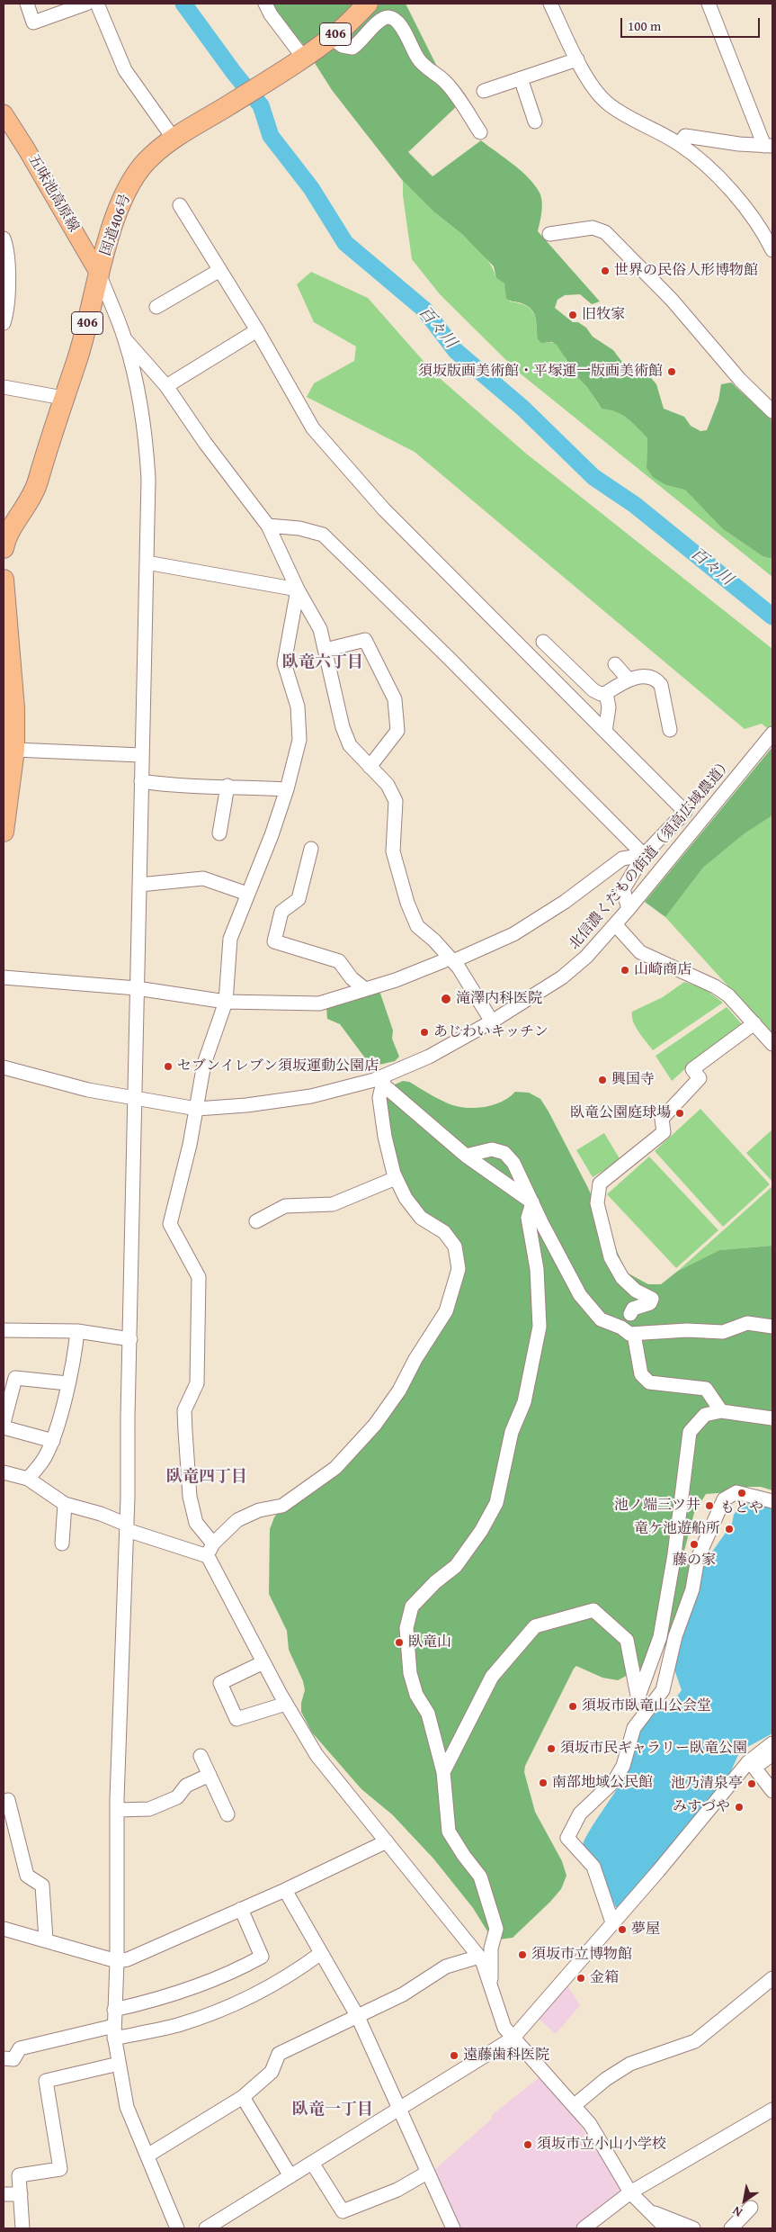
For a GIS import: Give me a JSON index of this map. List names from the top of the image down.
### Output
{
  "streets": {
    "highway": ["406", "国道406号"],
    "main road": ["五味池高原線"],
    "street": ["北信濃くだもの街道（須高広域農道）"]
  },
  "crossings": [
    ["五味池高原線", "国道406号"]
  ],
  "districts": ["臥竜六丁目", "臥竜四丁目", "臥竜一丁目"],
  "water": ["百々川"],
  "places": [
    "世界の民俗人形博物館",
    "旧牧家",
    "須坂版画美術館・平塚運一版画美術館",
    "山崎商店",
    "滝澤内科医院",
    "あじわいキッチン",
    "セブンイレブン須坂運動公園店",
    "興国寺",
    "臥竜公園庭球場",
    "もとや",
    "池ノ端三ツ井",
    "竜ケ池遊船所",
    "藤の家",
    "臥竜山",
    "須坂市臥竜山公会堂",
    "須坂市民ギャラリー臥竜公園",
    "南部地域公民館",
    "池乃清泉亭",
    "みすづや",
    "夢屋",
    "須坂市立博物館",
    "金箱",
    "遠藤歯科医院",
    "須坂市立小山小学校"
  ],
  "scale_bar": "100 m",
  "north": "bottom left"
}
